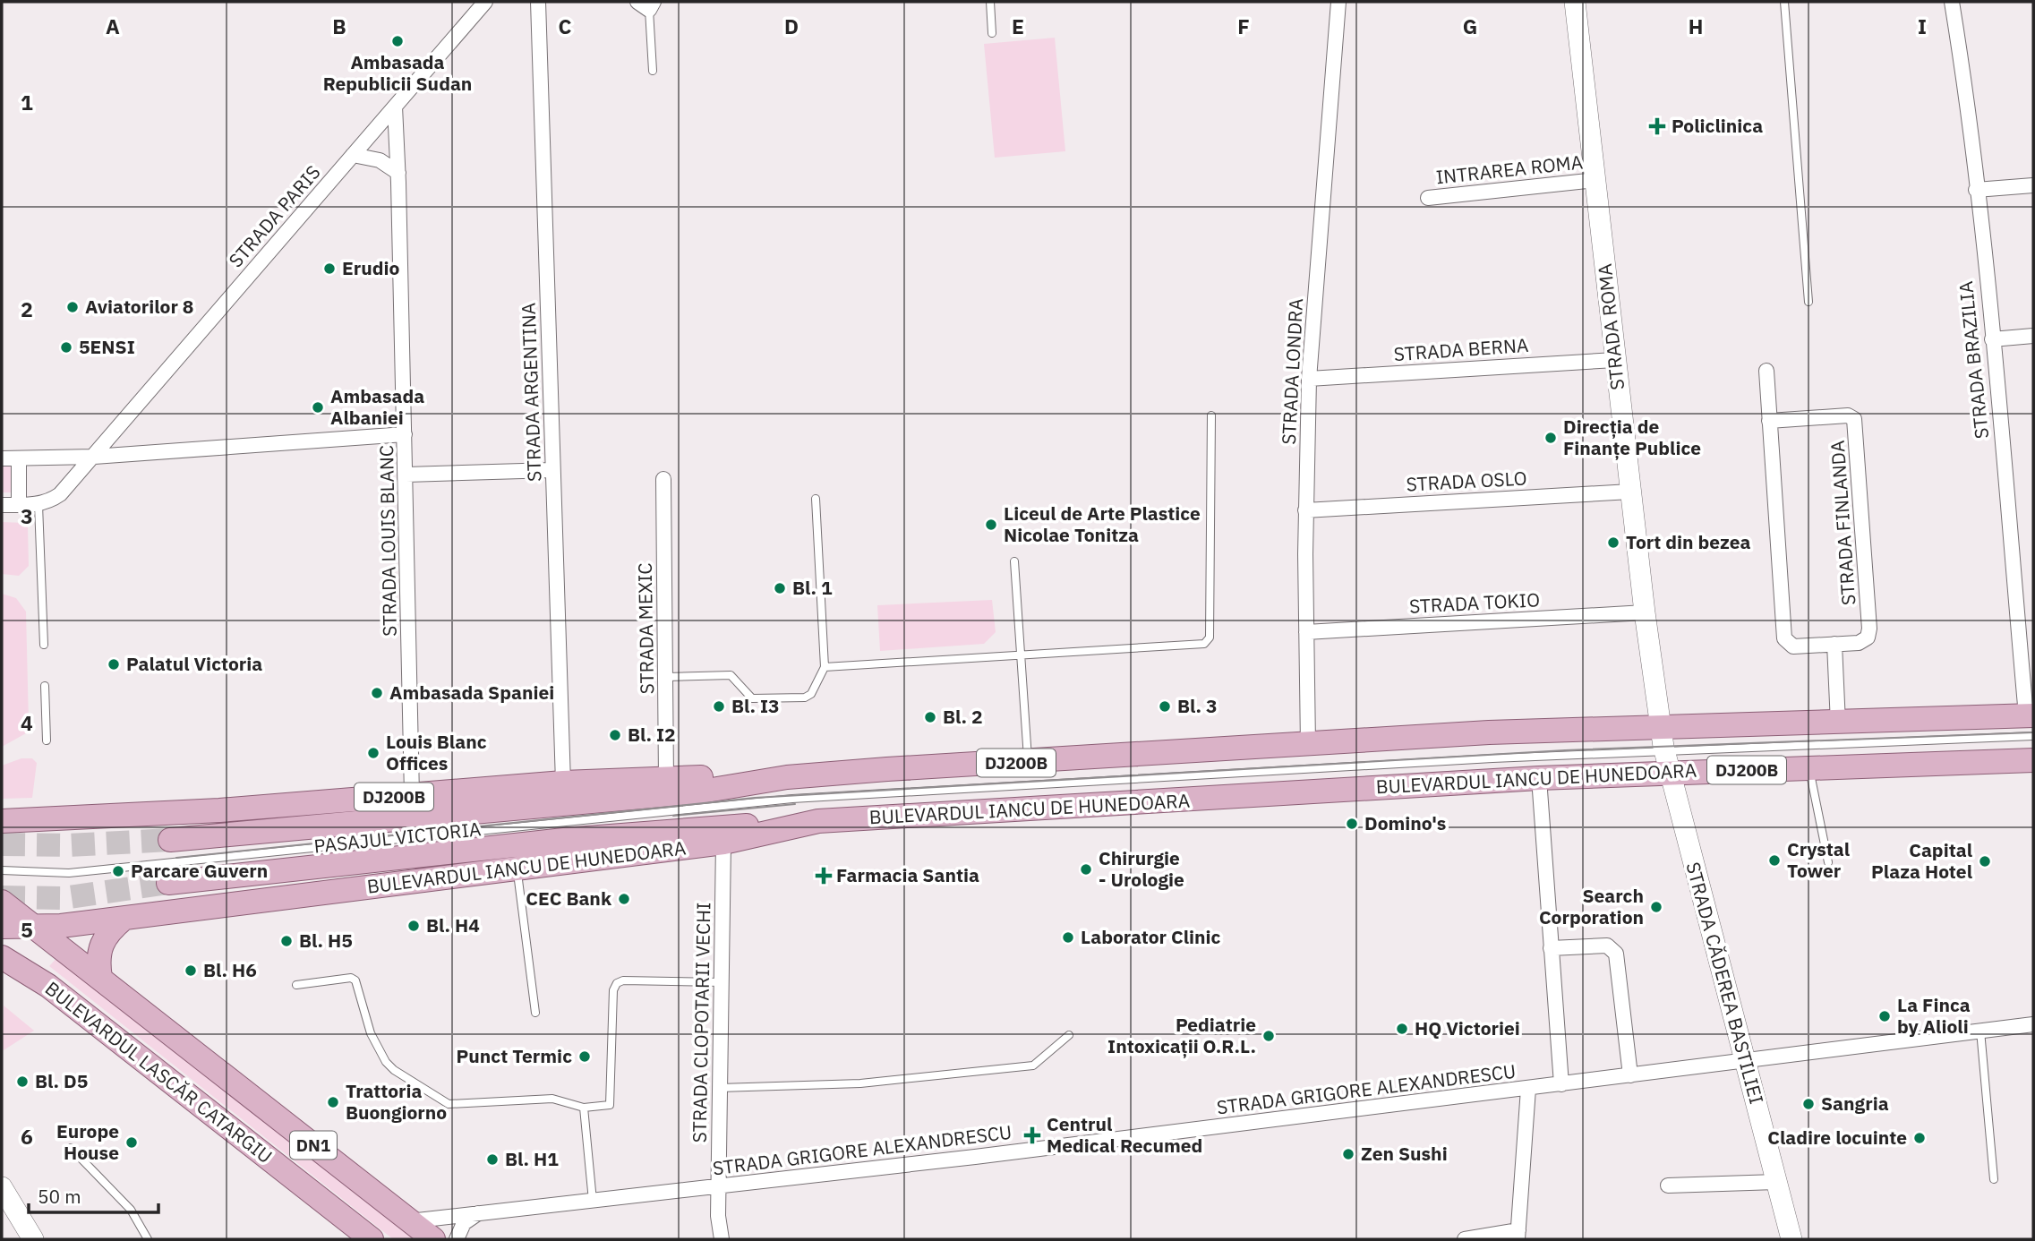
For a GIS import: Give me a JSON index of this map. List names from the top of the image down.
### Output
{
  "streets": {
    "main road": [
      "DJ200B",
      "BULEVARDUL IANCU DE HUNEDOARA",
      "PASAJUL VICTORIA",
      "BULEVARDUL LASCĂR CATARGIU",
      "DN1"
    ],
    "street": [
      "INTRAREA ROMA",
      "STRADA PARIS",
      "STRADA ROMA",
      "STRADA BERNA",
      "STRADA BRAZILIA",
      "STRADA LONDRA",
      "STRADA ARGENTINA",
      "STRADA OSLO",
      "STRADA FINLANDA",
      "STRADA LOUIS BLANC",
      "STRADA TOKIO",
      "STRADA MEXIC",
      "STRADA CĂDEREA BASTILIEI",
      "STRADA CLOPOTARII VECHI",
      "STRADA GRIGORE ALEXANDRESCU"
    ]
  },
  "crossings": [
    ["INTRAREA ROMA", "STRADA ROMA"],
    ["STRADA PARIS", "STRADA LOUIS BLANC"],
    ["STRADA ROMA", "STRADA BERNA"],
    ["STRADA ROMA", "STRADA OSLO"],
    ["STRADA ROMA", "STRADA TOKIO"],
    ["STRADA ROMA", "BULEVARDUL IANCU DE HUNEDOARA"],
    ["STRADA ROMA", "STRADA CĂDEREA BASTILIEI"],
    ["STRADA BERNA", "STRADA LONDRA"],
    ["STRADA BRAZILIA", "BULEVARDUL IANCU DE HUNEDOARA"],
    ["STRADA LONDRA", "STRADA OSLO"],
    ["STRADA LONDRA", "STRADA TOKIO"],
    ["STRADA LONDRA", "BULEVARDUL IANCU DE HUNEDOARA"],
    ["STRADA ARGENTINA", "BULEVARDUL IANCU DE HUNEDOARA"],
    ["STRADA LOUIS BLANC", "BULEVARDUL IANCU DE HUNEDOARA"],
    ["STRADA MEXIC", "BULEVARDUL IANCU DE HUNEDOARA"],
    ["STRADA MEXIC", "PASAJUL VICTORIA"],
    ["BULEVARDUL IANCU DE HUNEDOARA", "PASAJUL VICTORIA"],
    ["BULEVARDUL IANCU DE HUNEDOARA", "STRADA CĂDEREA BASTILIEI"],
    ["BULEVARDUL IANCU DE HUNEDOARA", "STRADA CLOPOTARII VECHI"],
    ["BULEVARDUL IANCU DE HUNEDOARA", "BULEVARDUL LASCĂR CATARGIU"],
    ["BULEVARDUL IANCU DE HUNEDOARA", "DN1"],
    ["STRADA CĂDEREA BASTILIEI", "STRADA GRIGORE ALEXANDRESCU"],
    ["STRADA CLOPOTARII VECHI", "STRADA GRIGORE ALEXANDRESCU"],
    ["BULEVARDUL LASCĂR CATARGIU", "STRADA GRIGORE ALEXANDRESCU"],
    ["BULEVARDUL LASCĂR CATARGIU", "DN1"]
  ],
  "places": {
    "other": [
      "Ambasada Republicii Sudan",
      "Erudio",
      "Aviatorilor 8",
      "5ENSI",
      "Ambasada Albaniei",
      "Direcția de Finanțe Publice",
      "Liceul de Arte Plastice Nicolae Tonitza",
      "Tort din bezea",
      "Bl. 1",
      "Palatul Victoria",
      "Ambasada Spaniei",
      "Bl. I3",
      "Bl. 3",
      "Bl. 2",
      "Bl. I2",
      "Louis Blanc Offices",
      "Domino's",
      "Crystal Tower",
      "Capital Plaza Hotel",
      "Chirurgie - Urologie",
      "Parcare Guvern",
      "CEC Bank",
      "Search Corporation",
      "Bl. H4",
      "Laborator Clinic",
      "Bl. H5",
      "Bl. H6",
      "La Finca by Alioli",
      "HQ Victoriei",
      "Pediatrie Intoxicații O.R.L.",
      "Punct Termic",
      "Bl. D5",
      "Trattoria Buongiorno",
      "Sangria",
      "Cladire locuinte",
      "Europe House",
      "Zen Sushi",
      "Bl. H1"
    ],
    "health": ["Policlinica", "Farmacia Santia", "Centrul Medical Recumed"]
  },
  "scale_bar": "50 m",
  "grid": {
    "columns": [
      "A",
      "B",
      "C",
      "D",
      "E",
      "F",
      "G",
      "H",
      "I"
    ],
    "rows": [
      "1",
      "2",
      "3",
      "4",
      "5",
      "6"
    ]
  }
}
